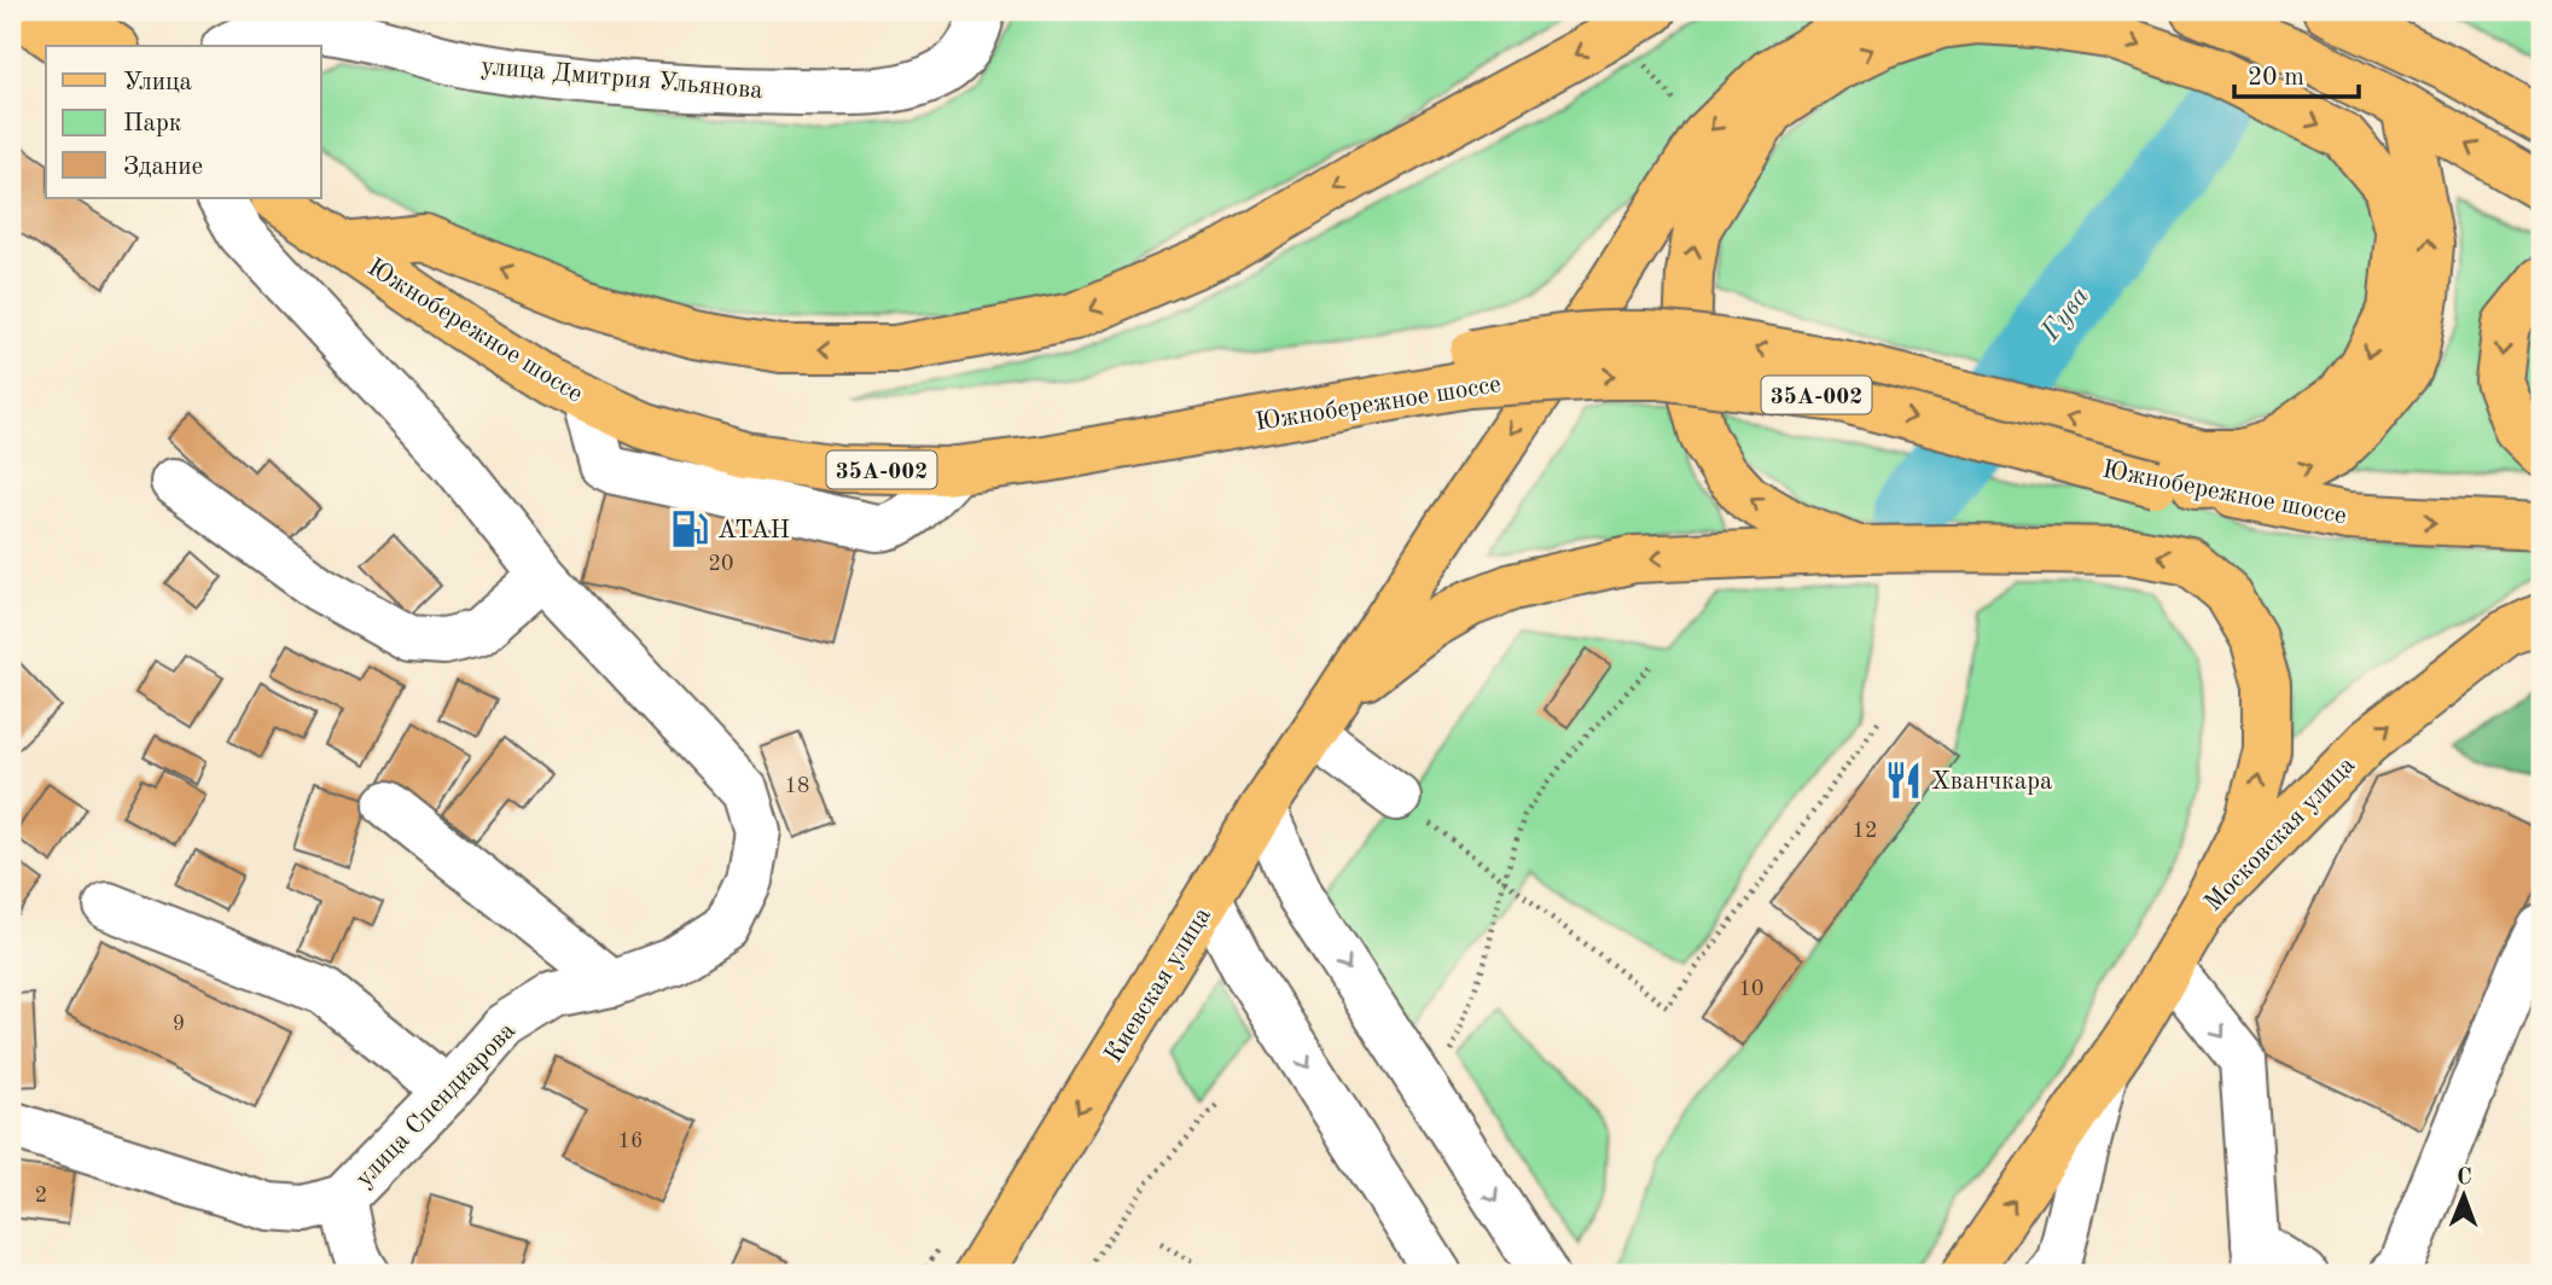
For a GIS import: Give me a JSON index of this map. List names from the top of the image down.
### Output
{
  "streets": {
    "main road": [
      "Южнобережное шоссе",
      "35А-002",
      "Московская улица",
      "Киевская улица"
    ],
    "street": ["улица Дмитрия Ульянова", "улица Спендиарова"]
  },
  "one_way": ["Московская улица", "Киевская улица"],
  "water": ["Гува"],
  "places": {
    "fuel station": ["АТАН"],
    "restaurant": ["Хванчкара"]
  },
  "house_numbers": [
    "20",
    "18",
    "12",
    "10",
    "9",
    "16",
    "2"
  ],
  "legend": ["Улица", "Парк", "Здание"],
  "scale_bar": "20 m",
  "north": "top"
}
